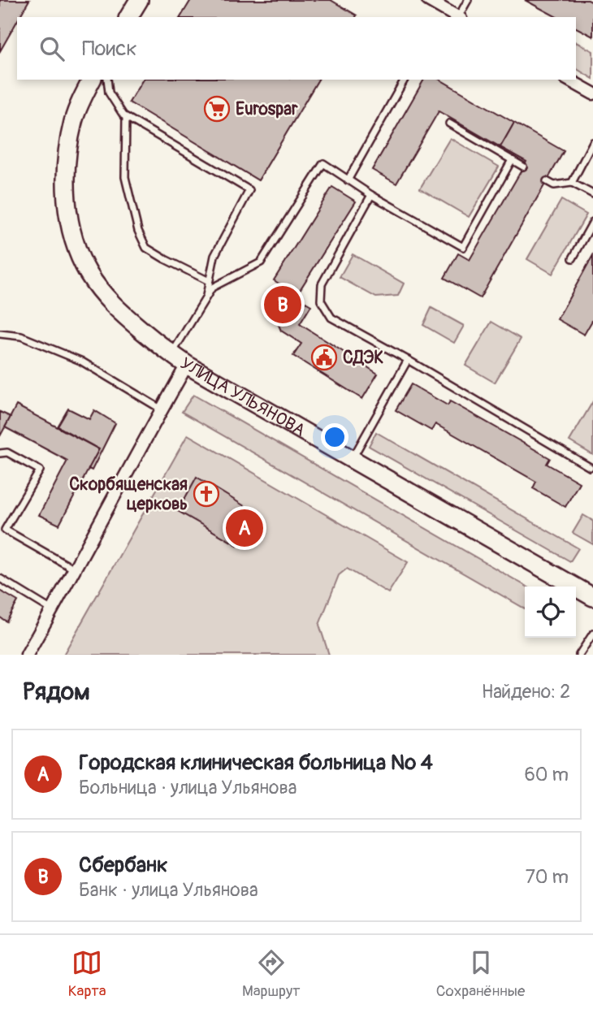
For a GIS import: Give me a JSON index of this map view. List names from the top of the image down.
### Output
{
  "streets": {
    "main road": ["УЛИЦА УЛЬЯНОВА"]
  },
  "places": {
    "supermarket": ["Eurospar"],
    "public building": ["СДЭК"],
    "church": ["Скорбященская церковь"]
  },
  "page": {
    "search": "Поиск",
    "pins": ["B", "A"],
    "heading": ["Рядом", "Найдено: 2"],
    "list": [
      {
        "mark": "A",
        "name": "Городская клиническая больница № 4",
        "note": "Больница · улица Ульянова",
        "value": "60 m"
      },
      {
        "mark": "B",
        "name": "Сбербанк",
        "note": "Банк · улица Ульянова",
        "value": "70 m"
      }
    ],
    "nav": ["Карта", "Маршрут", "Сохранённые"]
  }
}
